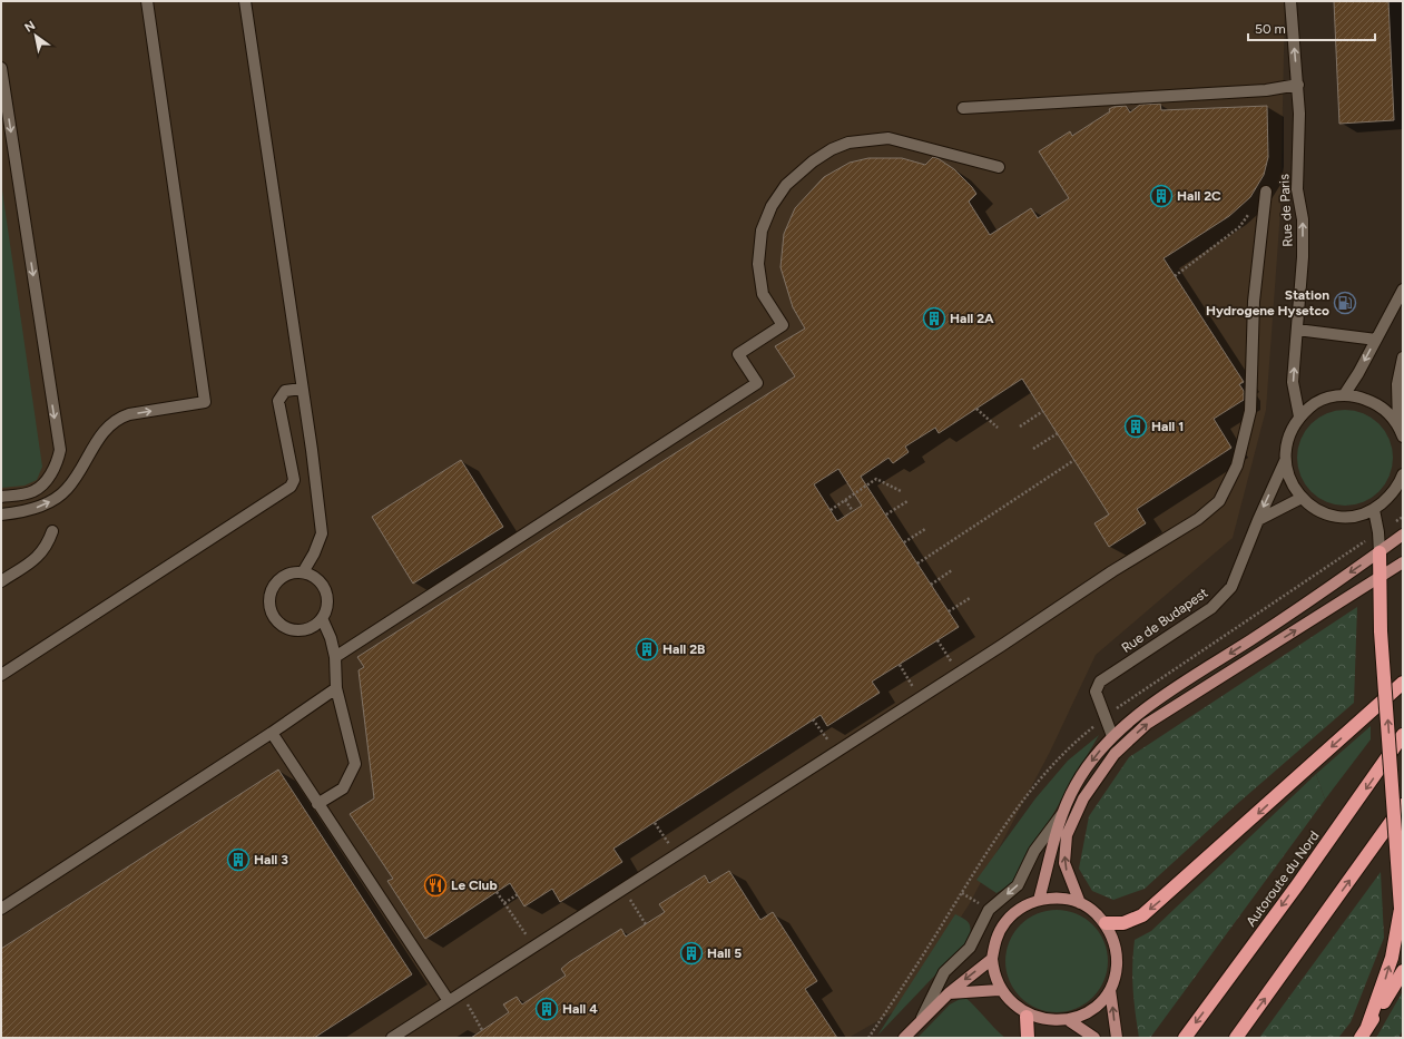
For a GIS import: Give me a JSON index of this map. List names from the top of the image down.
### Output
{
  "streets": {
    "highway": ["Autoroute du Nord"],
    "street": ["Rue de Paris", "Rue de Budapest"]
  },
  "one_way": ["Rue de Paris"],
  "places": {
    "building": [
      "Hall 2C",
      "Hall 2A",
      "Hall 1",
      "Hall 2B",
      "Hall 3",
      "Hall 5",
      "Hall 4"
    ],
    "fuel station": ["Station Hydrogene Hysetco"],
    "restaurant": ["Le Club"]
  },
  "scale_bar": "50 m",
  "north": "top left"
}
